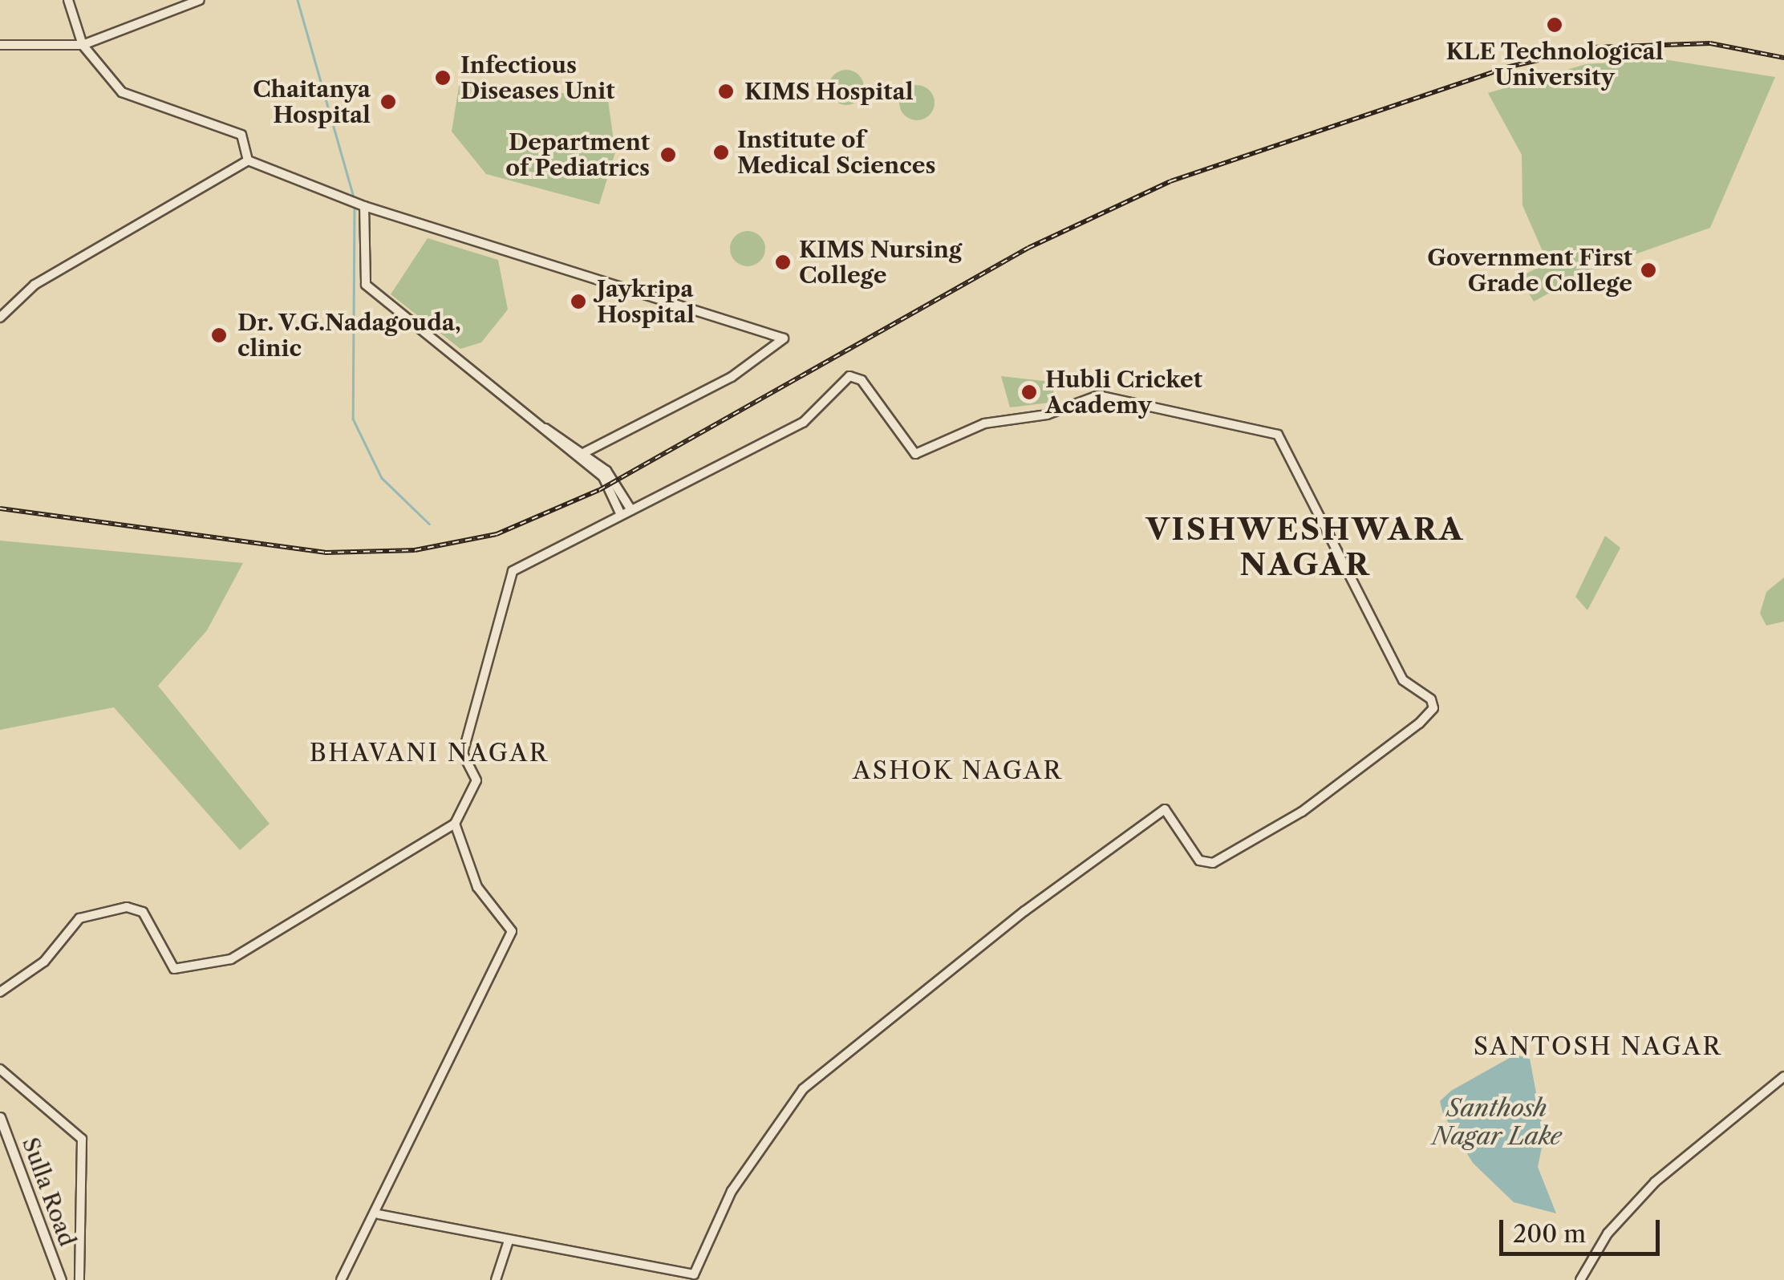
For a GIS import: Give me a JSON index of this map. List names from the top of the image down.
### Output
{
  "streets": {
    "main road": ["Sulla Road"]
  },
  "districts": [
    "VISHWESHWARA NAGAR",
    "BHAVANI NAGAR",
    "ASHOK NAGAR",
    "SANTOSH NAGAR"
  ],
  "water": ["Santhosh Nagar Lake"],
  "places": [
    "KLE Technological University",
    "Infectious Diseases Unit",
    "KIMS Hospital",
    "Chaitanya Hospital",
    "Institute of Medical Sciences",
    "Department of Pediatrics",
    "KIMS Nursing College",
    "Government First Grade College",
    "Jaykripa Hospital",
    "Dr. V.G.Nadagouda, clinic",
    "Hubli Cricket Academy"
  ],
  "scale_bar": "200 m"
}
